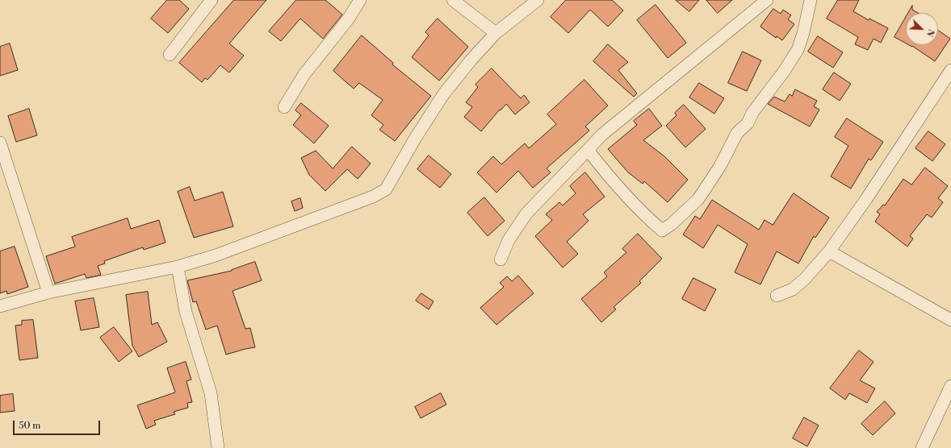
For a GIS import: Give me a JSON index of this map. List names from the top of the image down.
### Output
{
  "scale_bar": "50 m",
  "north": "bottom right"
}
